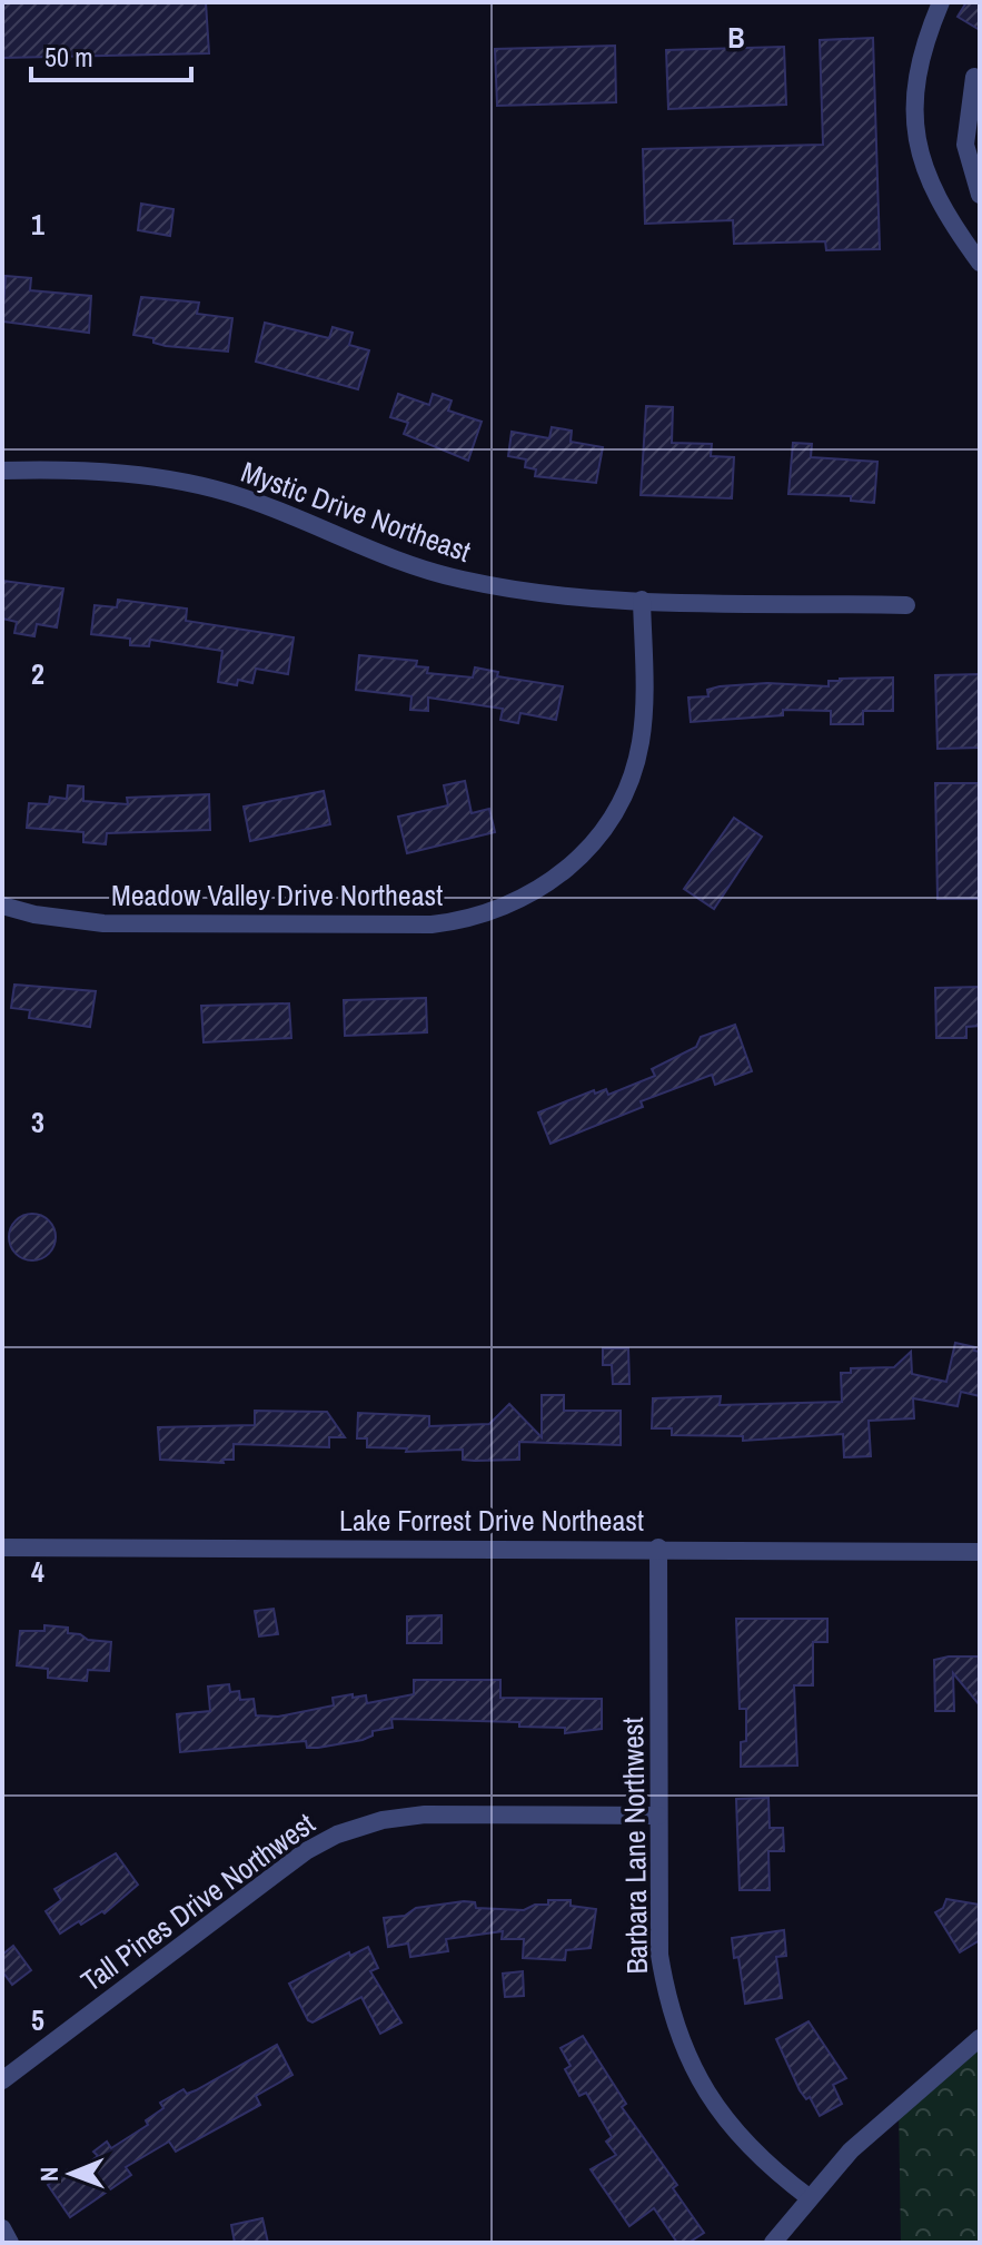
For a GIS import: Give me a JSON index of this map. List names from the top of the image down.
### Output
{
  "streets": {
    "street": [
      "Mystic Drive Northeast",
      "Meadow Valley Drive Northeast",
      "Lake Forrest Drive Northeast",
      "Barbara Lane Northwest",
      "Tall Pines Drive Northwest"
    ]
  },
  "crossings": [
    ["Mystic Drive Northeast", "Meadow Valley Drive Northeast"],
    ["Lake Forrest Drive Northeast", "Barbara Lane Northwest"],
    ["Barbara Lane Northwest", "Tall Pines Drive Northwest"]
  ],
  "scale_bar": "50 m",
  "north": "left",
  "grid": {
    "columns": ["B"],
    "rows": [
      "1",
      "2",
      "3",
      "4",
      "5"
    ]
  }
}
